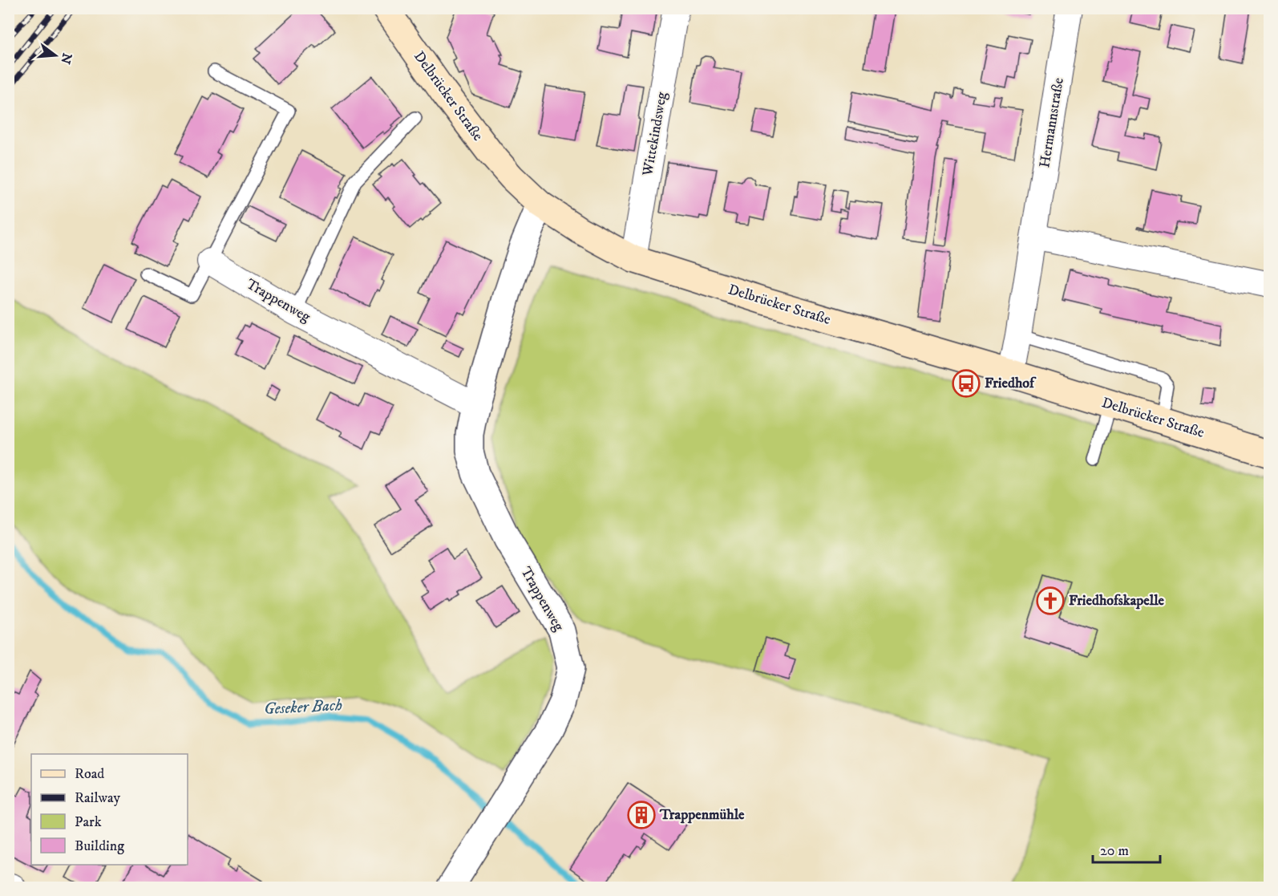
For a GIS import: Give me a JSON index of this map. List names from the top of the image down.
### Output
{
  "streets": {
    "main road": ["Delbrücker Straße"],
    "street": ["Hermannstraße", "Wittekindsweg", "Trappenweg"]
  },
  "crossings": [
    ["Delbrücker Straße", "Hermannstraße"],
    ["Delbrücker Straße", "Wittekindsweg"],
    ["Delbrücker Straße", "Trappenweg"]
  ],
  "water": ["Geseker Bach"],
  "places": {
    "bus stop": ["Friedhof"],
    "church": ["Friedhofskapelle"],
    "building": ["Trappenmühle"]
  },
  "legend": [
    "Road",
    "Railway",
    "Park",
    "Building"
  ],
  "scale_bar": "20 m",
  "north": "right"
}
